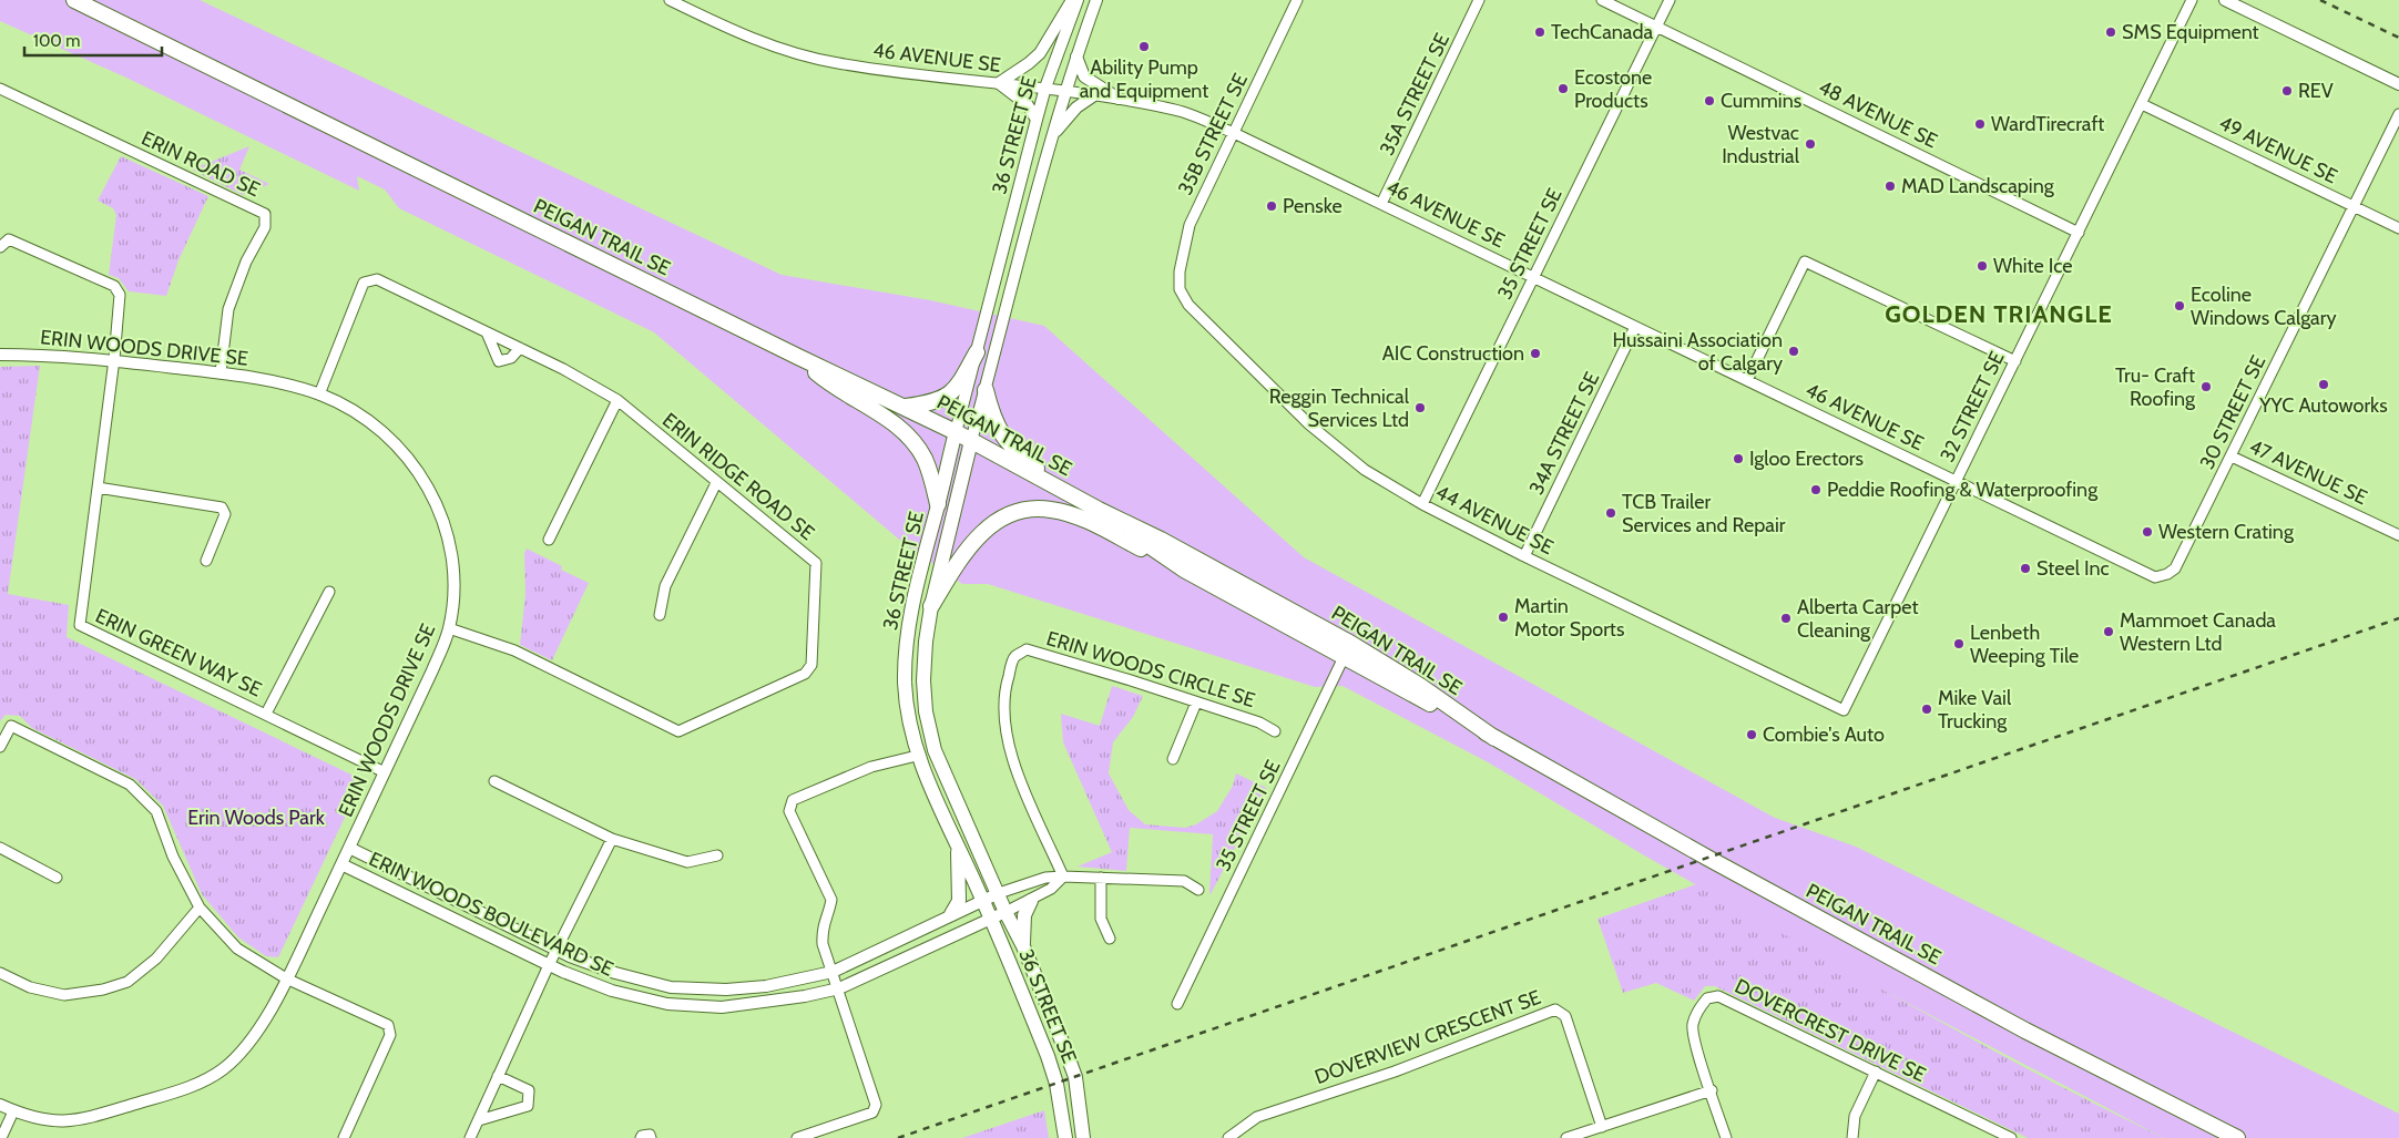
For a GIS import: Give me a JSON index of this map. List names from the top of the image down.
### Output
{
  "streets": {
    "main road": ["36 STREET SE", "PEIGAN TRAIL SE"],
    "street": [
      "46 AVENUE SE",
      "35A STREET SE",
      "48 AVENUE SE",
      "35B STREET SE",
      "49 AVENUE SE",
      "ERIN ROAD SE",
      "35 STREET SE",
      "ERIN WOODS DRIVE SE",
      "32 STREET SE",
      "30 STREET SE",
      "34A STREET SE",
      "47 AVENUE SE",
      "ERIN RIDGE ROAD SE",
      "44 AVENUE SE",
      "ERIN GREEN WAY SE",
      "ERIN WOODS CIRCLE SE",
      "ERIN WOODS BOULEVARD SE",
      "DOVERCREST DRIVE SE",
      "DOVERVIEW CRESCENT SE"
    ]
  },
  "crossings": [
    ["46 AVENUE SE", "35A STREET SE"],
    ["46 AVENUE SE", "35B STREET SE"],
    ["46 AVENUE SE", "36 STREET SE"],
    ["46 AVENUE SE", "35 STREET SE"],
    ["46 AVENUE SE", "32 STREET SE"],
    ["46 AVENUE SE", "30 STREET SE"],
    ["46 AVENUE SE", "34A STREET SE"],
    ["48 AVENUE SE", "35 STREET SE"],
    ["48 AVENUE SE", "32 STREET SE"],
    ["35B STREET SE", "44 AVENUE SE"],
    ["36 STREET SE", "PEIGAN TRAIL SE"],
    ["36 STREET SE", "ERIN WOODS BOULEVARD SE"],
    ["49 AVENUE SE", "32 STREET SE"],
    ["49 AVENUE SE", "30 STREET SE"],
    ["ERIN ROAD SE", "ERIN WOODS DRIVE SE"],
    ["PEIGAN TRAIL SE", "35 STREET SE"],
    ["35 STREET SE", "44 AVENUE SE"],
    ["ERIN WOODS DRIVE SE", "ERIN RIDGE ROAD SE"],
    ["ERIN WOODS DRIVE SE", "ERIN GREEN WAY SE"],
    ["ERIN WOODS DRIVE SE", "ERIN WOODS BOULEVARD SE"],
    ["32 STREET SE", "44 AVENUE SE"],
    ["30 STREET SE", "47 AVENUE SE"],
    ["34A STREET SE", "44 AVENUE SE"]
  ],
  "districts": ["GOLDEN TRIANGLE"],
  "parks": ["Erin Woods Park"],
  "places": [
    "TechCanada",
    "SMS Equipment",
    "Ability Pump and Equipment",
    "Ecostone Products",
    "REV",
    "Cummins",
    "WardTirecraft",
    "Westvac Industrial",
    "MAD Landscaping",
    "Penske",
    "White Ice",
    "Ecoline Windows Calgary",
    "Hussaini Association of Calgary",
    "AIC Construction",
    "YYC Autoworks",
    "Tru- Craft Roofing",
    "Reggin Technical Services Ltd",
    "Igloo Erectors",
    "Peddie Roofing & Waterproofing",
    "TCB Trailer Services and Repair",
    "Western Crating",
    "Steel Inc",
    "Martin Motor Sports",
    "Alberta Carpet Cleaning",
    "Mammoet Canada Western Ltd",
    "Lenbeth Weeping Tile",
    "Mike Vail Trucking",
    "Combie's Auto"
  ],
  "scale_bar": "100 m"
}
